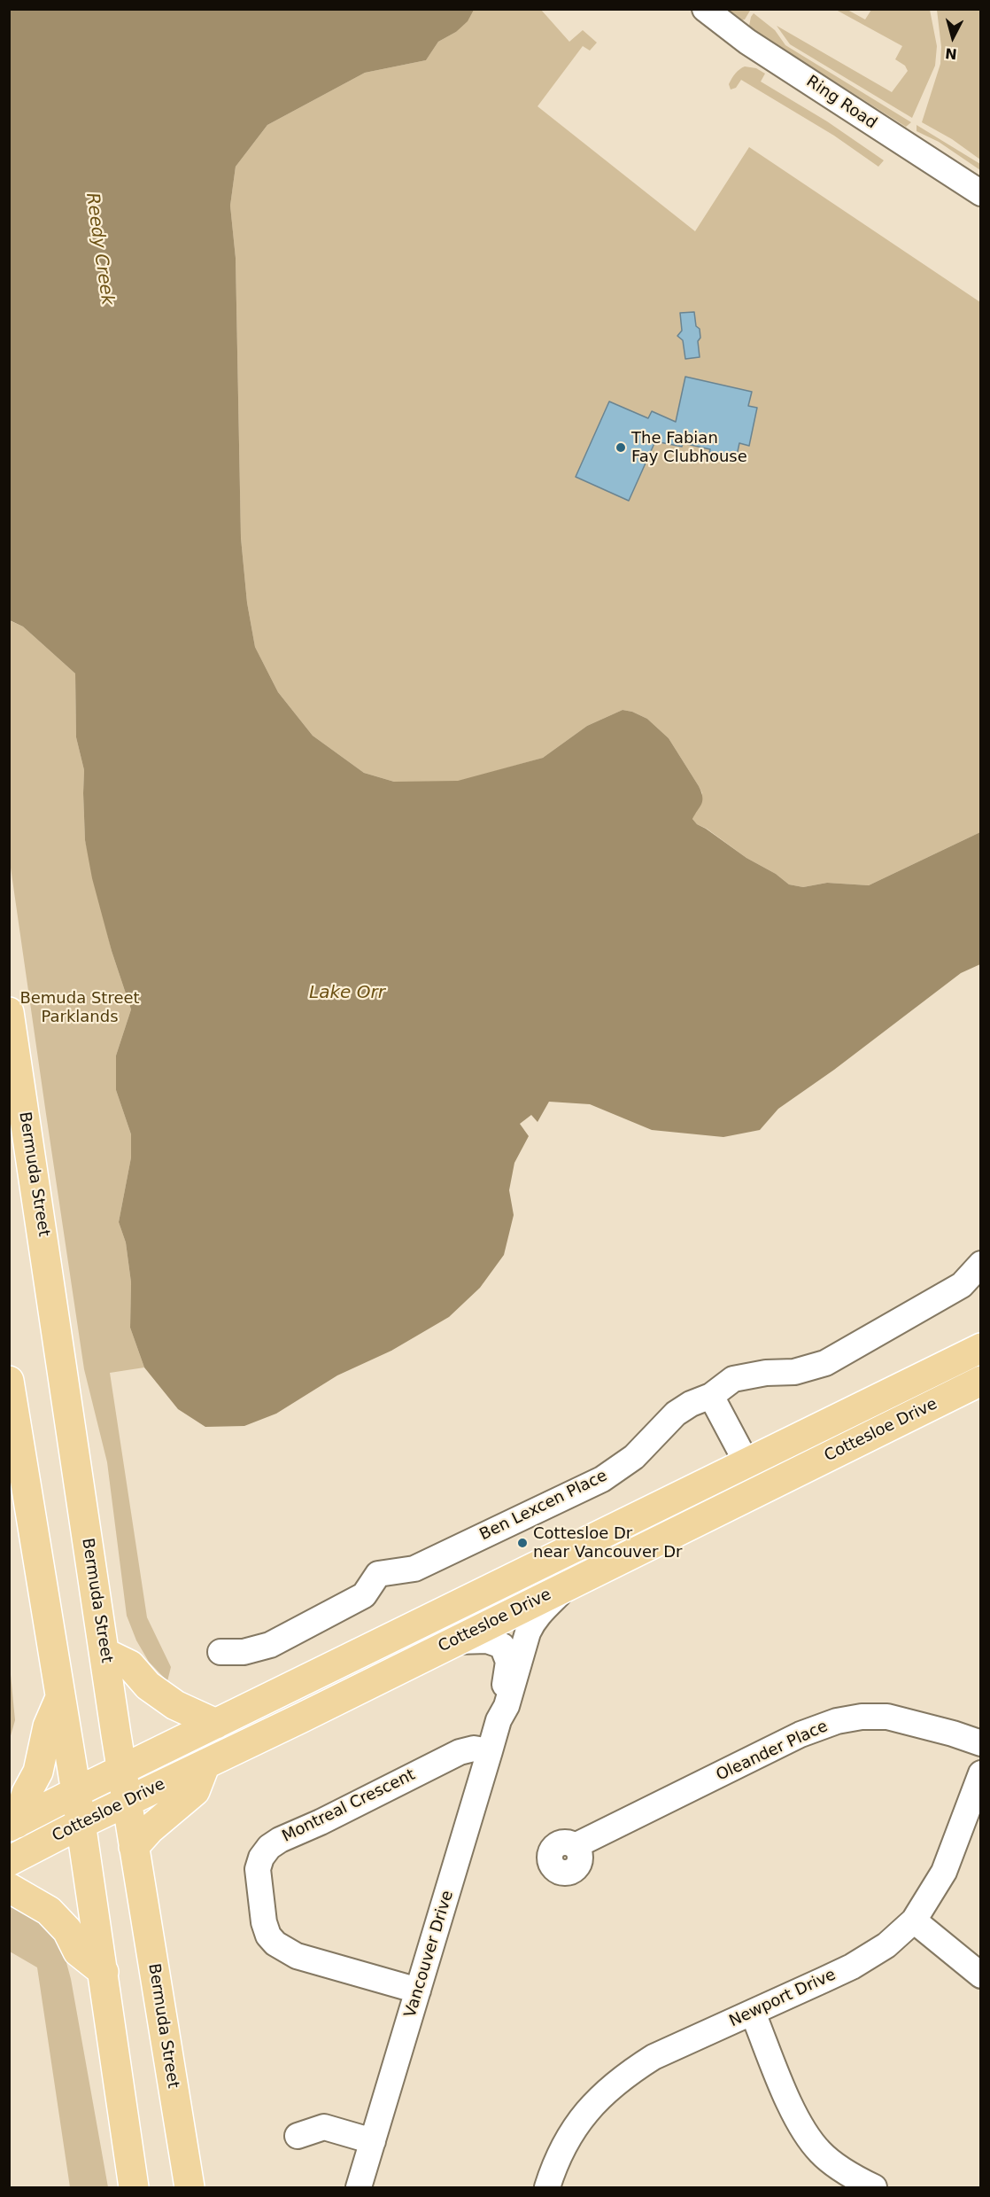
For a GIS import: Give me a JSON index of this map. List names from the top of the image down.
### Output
{
  "streets": {
    "main road": ["Bermuda Street", "Cottesloe Drive"],
    "street": [
      "Ring Road",
      "Ben Lexcen Place",
      "Oleander Place",
      "Montreal Crescent",
      "Vancouver Drive",
      "Newport Drive"
    ]
  },
  "crossings": [
    ["Bermuda Street", "Cottesloe Drive"],
    ["Cottesloe Drive", "Vancouver Drive"],
    ["Montreal Crescent", "Vancouver Drive"]
  ],
  "water": ["Reedy Creek", "Lake Orr"],
  "parks": ["Bemuda Street Parklands"],
  "places": ["The Fabian Fay Clubhouse", "Cottesloe Dr near Vancouver Dr"],
  "north": "bottom"
}
